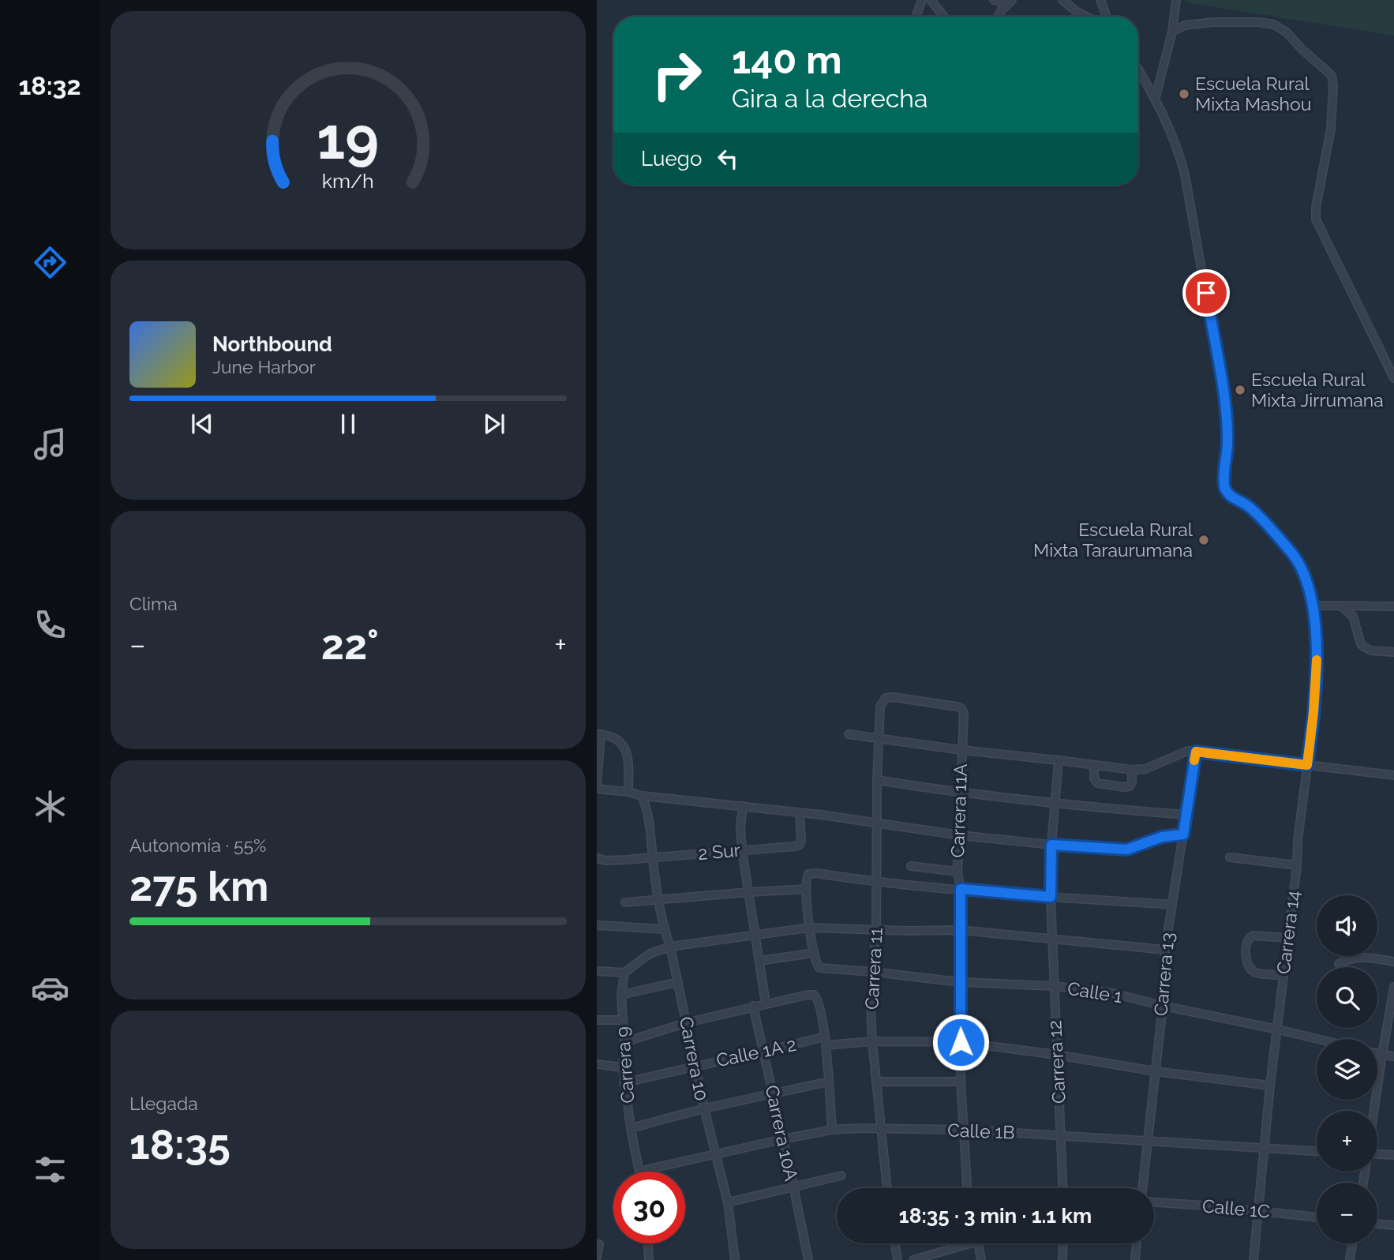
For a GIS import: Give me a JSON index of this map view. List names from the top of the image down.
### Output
{
  "streets": {
    "street": [
      "Carrera 11A",
      "2 Sur",
      "Carrera 14",
      "Carrera 11",
      "Carrera 13",
      "Calle 1",
      "Calle 1A 2",
      "Carrera 10",
      "Carrera 12",
      "Carrera 9",
      "Calle 1B",
      "Carrera 10A",
      "Calle 1C"
    ]
  },
  "crossings": [
    ["Carrera 11A", "Carrera 11"],
    ["Carrera 11A", "Calle 1"],
    ["Carrera 11A", "Calle 1B"],
    ["2 Sur", "Carrera 10"],
    ["Carrera 14", "Calle 1"],
    ["Carrera 14", "Calle 1B"],
    ["Carrera 14", "Calle 1C"],
    ["Carrera 11", "Calle 1"],
    ["Carrera 11", "Calle 1B"],
    ["Carrera 13", "Calle 1"],
    ["Carrera 13", "Calle 1B"],
    ["Calle 1", "Carrera 12"],
    ["Calle 1A 2", "Carrera 10"],
    ["Calle 1A 2", "Carrera 9"],
    ["Calle 1A 2", "Carrera 10A"],
    ["Carrera 10", "Calle 1B"],
    ["Carrera 12", "Calle 1B"],
    ["Carrera 9", "Calle 1B"],
    ["Calle 1B", "Carrera 10A"]
  ],
  "places": ["Escuela Rural Mixta Mashou", "Escuela Rural Mixta Jirrumana", "Escuela Rural Mixta Taraurumana"],
  "page": {
    "tabs": "18:32",
    "turn": ["140 m", "Gira a la derecha"],
    "then": "Luego",
    "song": ["Northbound", "June Harbor"],
    "tile": [
      "Clima",
      ["Autonomía · 55%", "275 km"],
      ["Llegada", "18:35"]
    ],
    "heat": ["−", "22°", "+"],
    "map_buttons": ["+", "−"],
    "limit": "30",
    "trip": "18:35 · 3 min · 1.1 km",
    "gauge": ["19", "km/h"]
  }
}
